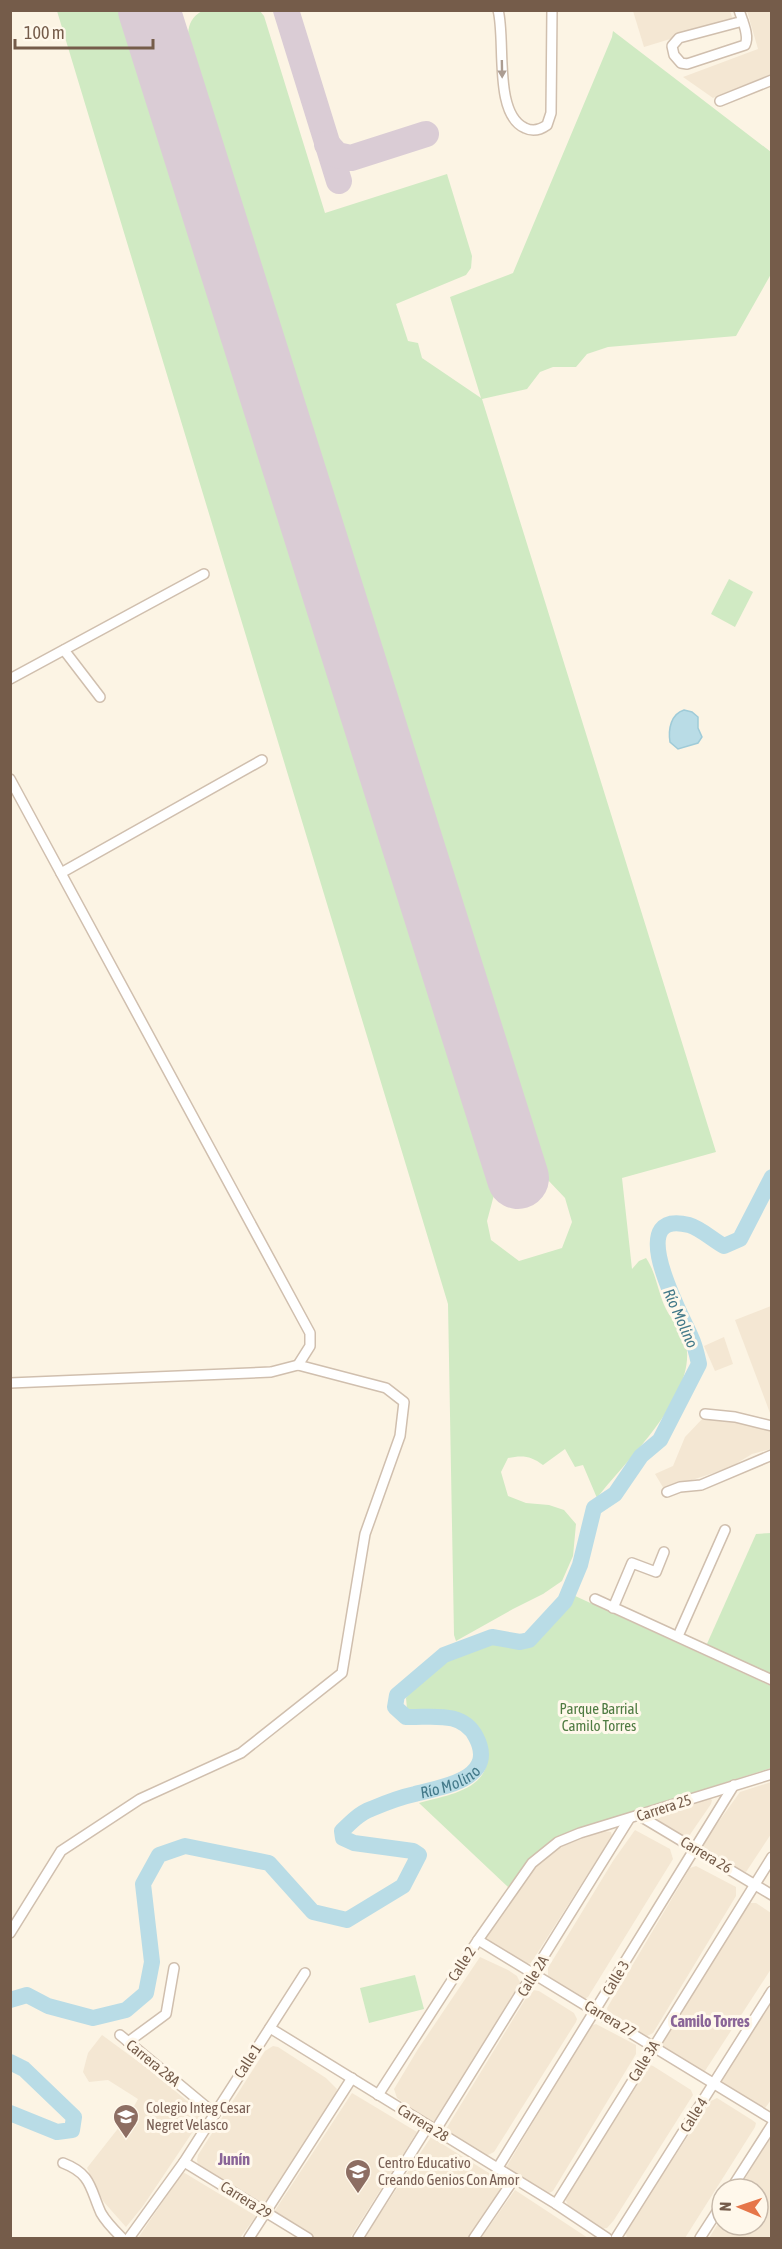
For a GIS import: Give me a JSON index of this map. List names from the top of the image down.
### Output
{
  "streets": {
    "street": [
      "Carrera 25",
      "Carrera 26",
      "Calle 2",
      "Calle 2A",
      "Calle 3",
      "Carrera 27",
      "Calle 1",
      "Calle 3A",
      "Carrera 28A",
      "Calle 4",
      "Carrera 28",
      "Carrera 29"
    ]
  },
  "crossings": [
    ["Carrera 25", "Carrera 26"],
    ["Carrera 25", "Calle 2"],
    ["Carrera 25", "Calle 2A"],
    ["Carrera 25", "Calle 3"],
    ["Carrera 26", "Calle 3"],
    ["Carrera 26", "Calle 3A"],
    ["Calle 2", "Carrera 27"],
    ["Calle 2", "Carrera 28"],
    ["Calle 2A", "Carrera 27"],
    ["Calle 2A", "Carrera 28"],
    ["Calle 3", "Carrera 27"],
    ["Calle 3", "Carrera 28"],
    ["Carrera 27", "Calle 3A"],
    ["Carrera 27", "Calle 4"],
    ["Calle 1", "Carrera 28A"],
    ["Calle 1", "Carrera 28"],
    ["Calle 1", "Carrera 29"],
    ["Calle 3A", "Carrera 28"]
  ],
  "districts": ["Camilo Torres", "Junín"],
  "water": ["Río Molino"],
  "parks": ["Parque Barrial Camilo Torres"],
  "places": {
    "school or university": ["Colegio Integ Cesar Negret Velasco", "Centro Educativo Creando Genios Con Amor"]
  },
  "scale_bar": "100 m",
  "north": "left"
}
